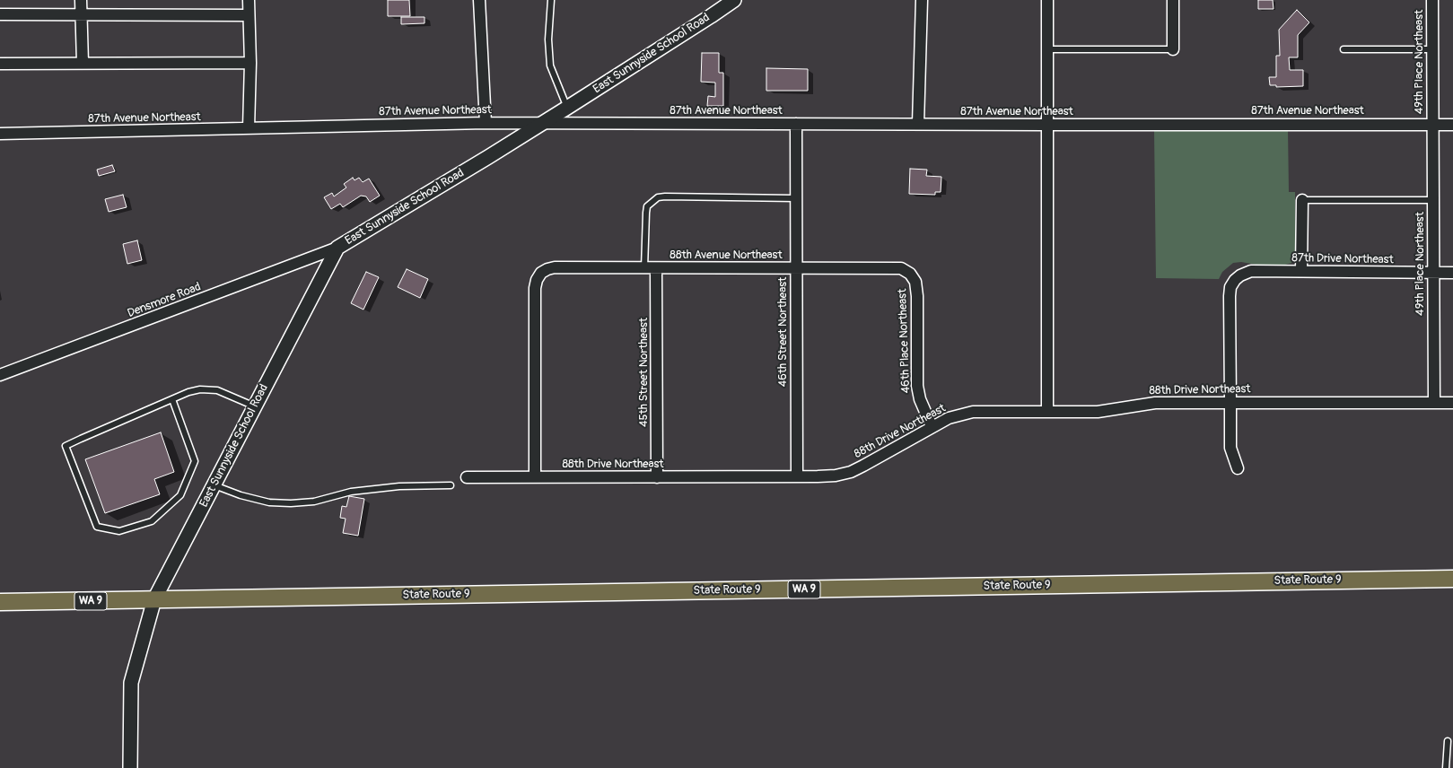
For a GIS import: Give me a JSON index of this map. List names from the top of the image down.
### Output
{
  "streets": {
    "main road": ["State Route 9", "WA 9"],
    "street": [
      "East Sunnyside School Road",
      "49th PIace Northeast",
      "87th Avenue Northeast",
      "88th Avenue Northeast",
      "87th Drive Northeast",
      "49th Place Northeast",
      "Densmore Road",
      "46th Street Northeast",
      "46th Place Northeast",
      "45th Street Northeast",
      "88th Drive Northeast"
    ]
  },
  "crossings": [
    ["East Sunnyside School Road", "87th Avenue Northeast"],
    ["East Sunnyside School Road", "Densmore Road"],
    ["East Sunnyside School Road", "State Route 9"],
    ["49th PIace Northeast", "87th Avenue Northeast"],
    ["49th PIace Northeast", "49th Place Northeast"],
    ["87th Avenue Northeast", "49th Place Northeast"],
    ["87th Avenue Northeast", "46th Street Northeast"],
    ["88th Avenue Northeast", "46th Street Northeast"],
    ["88th Avenue Northeast", "46th Place Northeast"],
    ["88th Avenue Northeast", "45th Street Northeast"],
    ["88th Avenue Northeast", "88th Drive Northeast"],
    ["87th Drive Northeast", "49th Place Northeast"],
    ["87th Drive Northeast", "88th Drive Northeast"],
    ["49th Place Northeast", "88th Drive Northeast"],
    ["46th Street Northeast", "88th Drive Northeast"],
    ["46th Place Northeast", "88th Drive Northeast"],
    ["45th Street Northeast", "88th Drive Northeast"]
  ]
}
